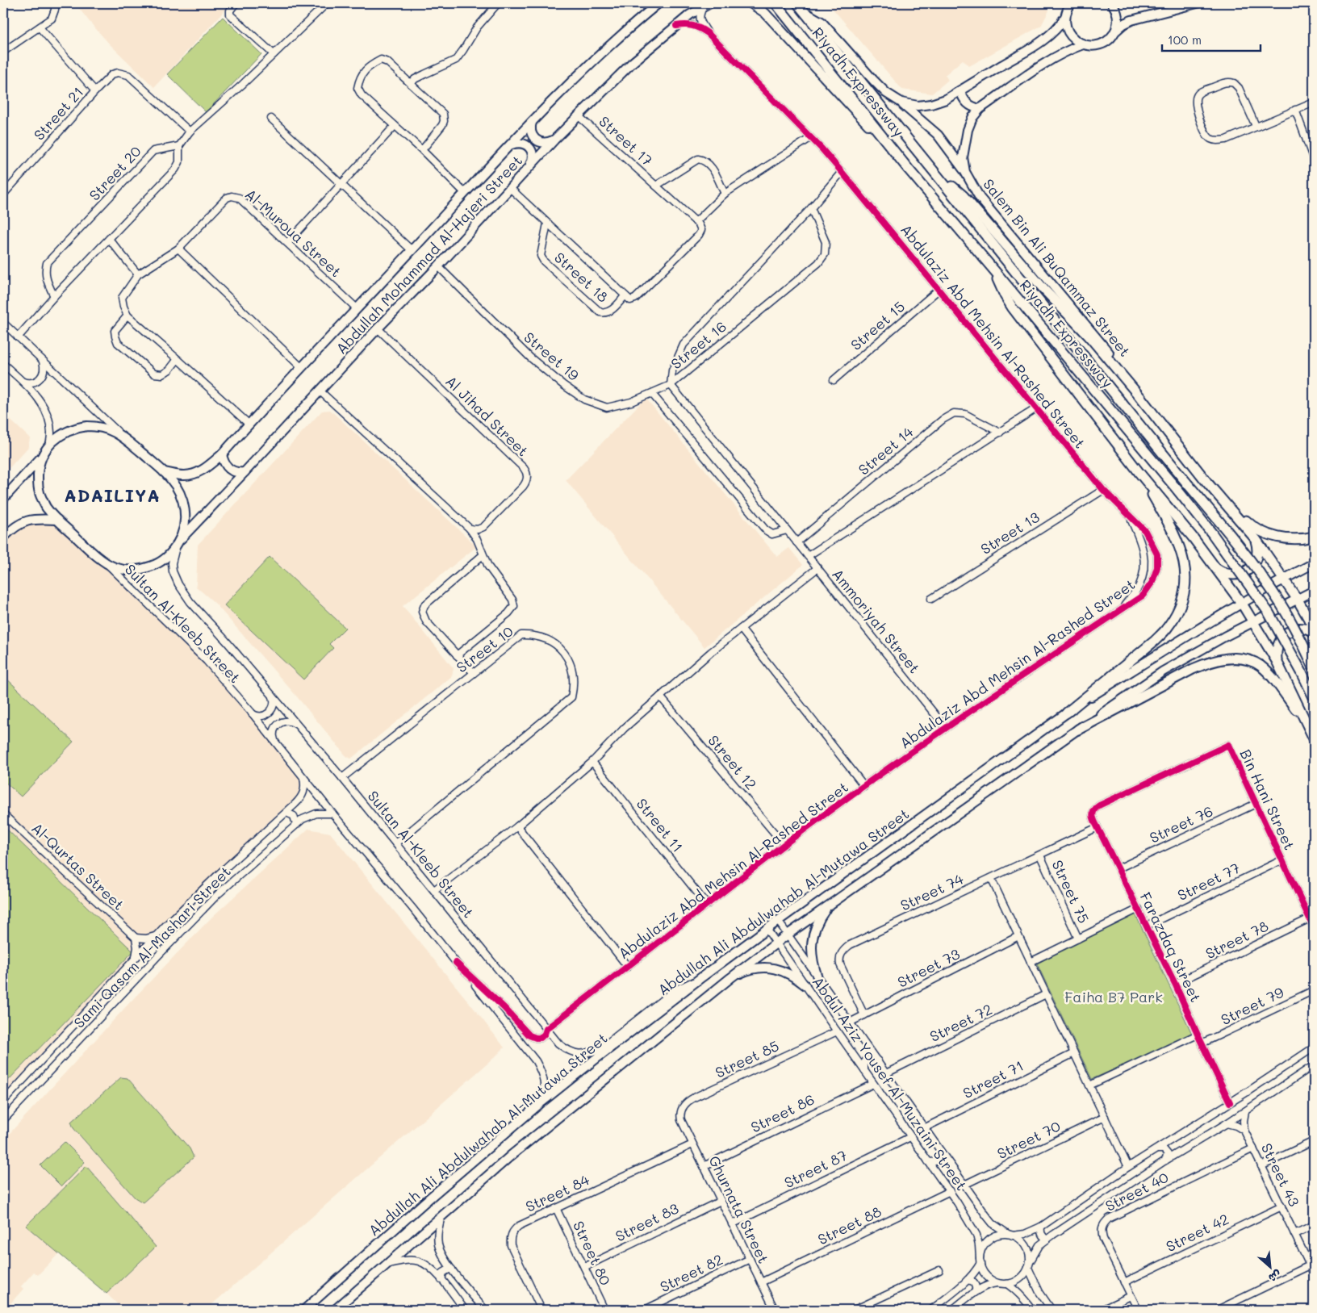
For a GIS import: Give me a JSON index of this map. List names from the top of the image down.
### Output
{
  "streets": {
    "highway": ["Riyadh Expressway"],
    "main road": ["Abdullah Mohammad Al-Hajeri Street", "Salem Bin Ali BuQammaz Street", "Abdullah Ali Abdulwahab Al-Mutawa Street"],
    "street": [
      "Street 21",
      "Street 17",
      "Street 20",
      "Al-Muroua Street",
      "Street 18",
      "Street 15",
      "Abdulaziz Abd Mehsin Al-Rashed Street",
      "Street 16",
      "Street 19",
      "Al Jihad Street",
      "Street 14",
      "Street 13",
      "Ammoriyah Street",
      "Sultan Al-Kleeb Street",
      "Street 10",
      "Street 12",
      "Bin Hani Street",
      "Street 76",
      "Street 11",
      "Al-Qurtas Street",
      "Street 77",
      "Street 75",
      "Street 74",
      "Street 78",
      "Sami Qasam Al-Mashari Street",
      "Farazdaq Street",
      "Street 73",
      "Street 79",
      "Street 72",
      "Street 85",
      "Street 71",
      "Abdul Aziz Yousef Al-Muzaini Street",
      "Street 86",
      "Street 70",
      "Street 87",
      "Street 43",
      "Street 40",
      "Street 84",
      "Ghurnata Street",
      "Street 83",
      "Street 88",
      "Street 42",
      "Street 80",
      "Street 82"
    ]
  },
  "crossings": [
    ["Street 17", "Abdullah Mohammad Al-Hajeri Street"],
    ["Al-Muroua Street", "Abdullah Mohammad Al-Hajeri Street"],
    ["Abdullah Mohammad Al-Hajeri Street", "Street 18"],
    ["Abdullah Mohammad Al-Hajeri Street", "Abdulaziz Abd Mehsin Al-Rashed Street"],
    ["Abdullah Mohammad Al-Hajeri Street", "Street 19"],
    ["Abdullah Mohammad Al-Hajeri Street", "Al Jihad Street"],
    ["Abdullah Mohammad Al-Hajeri Street", "Sultan Al-Kleeb Street"],
    ["Street 15", "Abdulaziz Abd Mehsin Al-Rashed Street"],
    ["Abdulaziz Abd Mehsin Al-Rashed Street", "Street 16"],
    ["Abdulaziz Abd Mehsin Al-Rashed Street", "Street 13"],
    ["Abdulaziz Abd Mehsin Al-Rashed Street", "Ammoriyah Street"],
    ["Abdulaziz Abd Mehsin Al-Rashed Street", "Sultan Al-Kleeb Street"],
    ["Abdulaziz Abd Mehsin Al-Rashed Street", "Street 12"],
    ["Abdulaziz Abd Mehsin Al-Rashed Street", "Street 11"],
    ["Street 16", "Street 19"],
    ["Street 16", "Ammoriyah Street"],
    ["Street 19", "Ammoriyah Street"],
    ["Street 14", "Ammoriyah Street"],
    ["Sultan Al-Kleeb Street", "Street 10"],
    ["Sultan Al-Kleeb Street", "Abdullah Ali Abdulwahab Al-Mutawa Street"],
    ["Sultan Al-Kleeb Street", "Sami Qasam Al-Mashari Street"],
    ["Bin Hani Street", "Street 76"],
    ["Bin Hani Street", "Street 77"],
    ["Bin Hani Street", "Street 78"],
    ["Bin Hani Street", "Farazdaq Street"],
    ["Street 76", "Farazdaq Street"],
    ["Street 77", "Farazdaq Street"],
    ["Street 75", "Street 74"],
    ["Street 75", "Farazdaq Street"],
    ["Street 74", "Farazdaq Street"],
    ["Street 74", "Street 73"],
    ["Abdullah Ali Abdulwahab Al-Mutawa Street", "Abdul Aziz Yousef Al-Muzaini Street"],
    ["Street 78", "Farazdaq Street"],
    ["Farazdaq Street", "Street 79"],
    ["Street 73", "Abdul Aziz Yousef Al-Muzaini Street"],
    ["Street 72", "Abdul Aziz Yousef Al-Muzaini Street"],
    ["Street 85", "Abdul Aziz Yousef Al-Muzaini Street"],
    ["Street 85", "Ghurnata Street"],
    ["Street 71", "Abdul Aziz Yousef Al-Muzaini Street"],
    ["Abdul Aziz Yousef Al-Muzaini Street", "Street 86"],
    ["Abdul Aziz Yousef Al-Muzaini Street", "Street 70"],
    ["Abdul Aziz Yousef Al-Muzaini Street", "Street 87"],
    ["Abdul Aziz Yousef Al-Muzaini Street", "Street 88"],
    ["Street 86", "Ghurnata Street"],
    ["Street 87", "Ghurnata Street"],
    ["Street 43", "Street 40"],
    ["Street 43", "Street 42"],
    ["Street 40", "Street 42"],
    ["Street 84", "Ghurnata Street"],
    ["Street 84", "Street 80"],
    ["Ghurnata Street", "Street 83"],
    ["Ghurnata Street", "Street 88"],
    ["Ghurnata Street", "Street 82"],
    ["Street 83", "Street 80"]
  ],
  "districts": ["ADAILIYA"],
  "parks": ["Faiha B7 Park"],
  "scale_bar": "100 m",
  "north": "bottom right"
}
